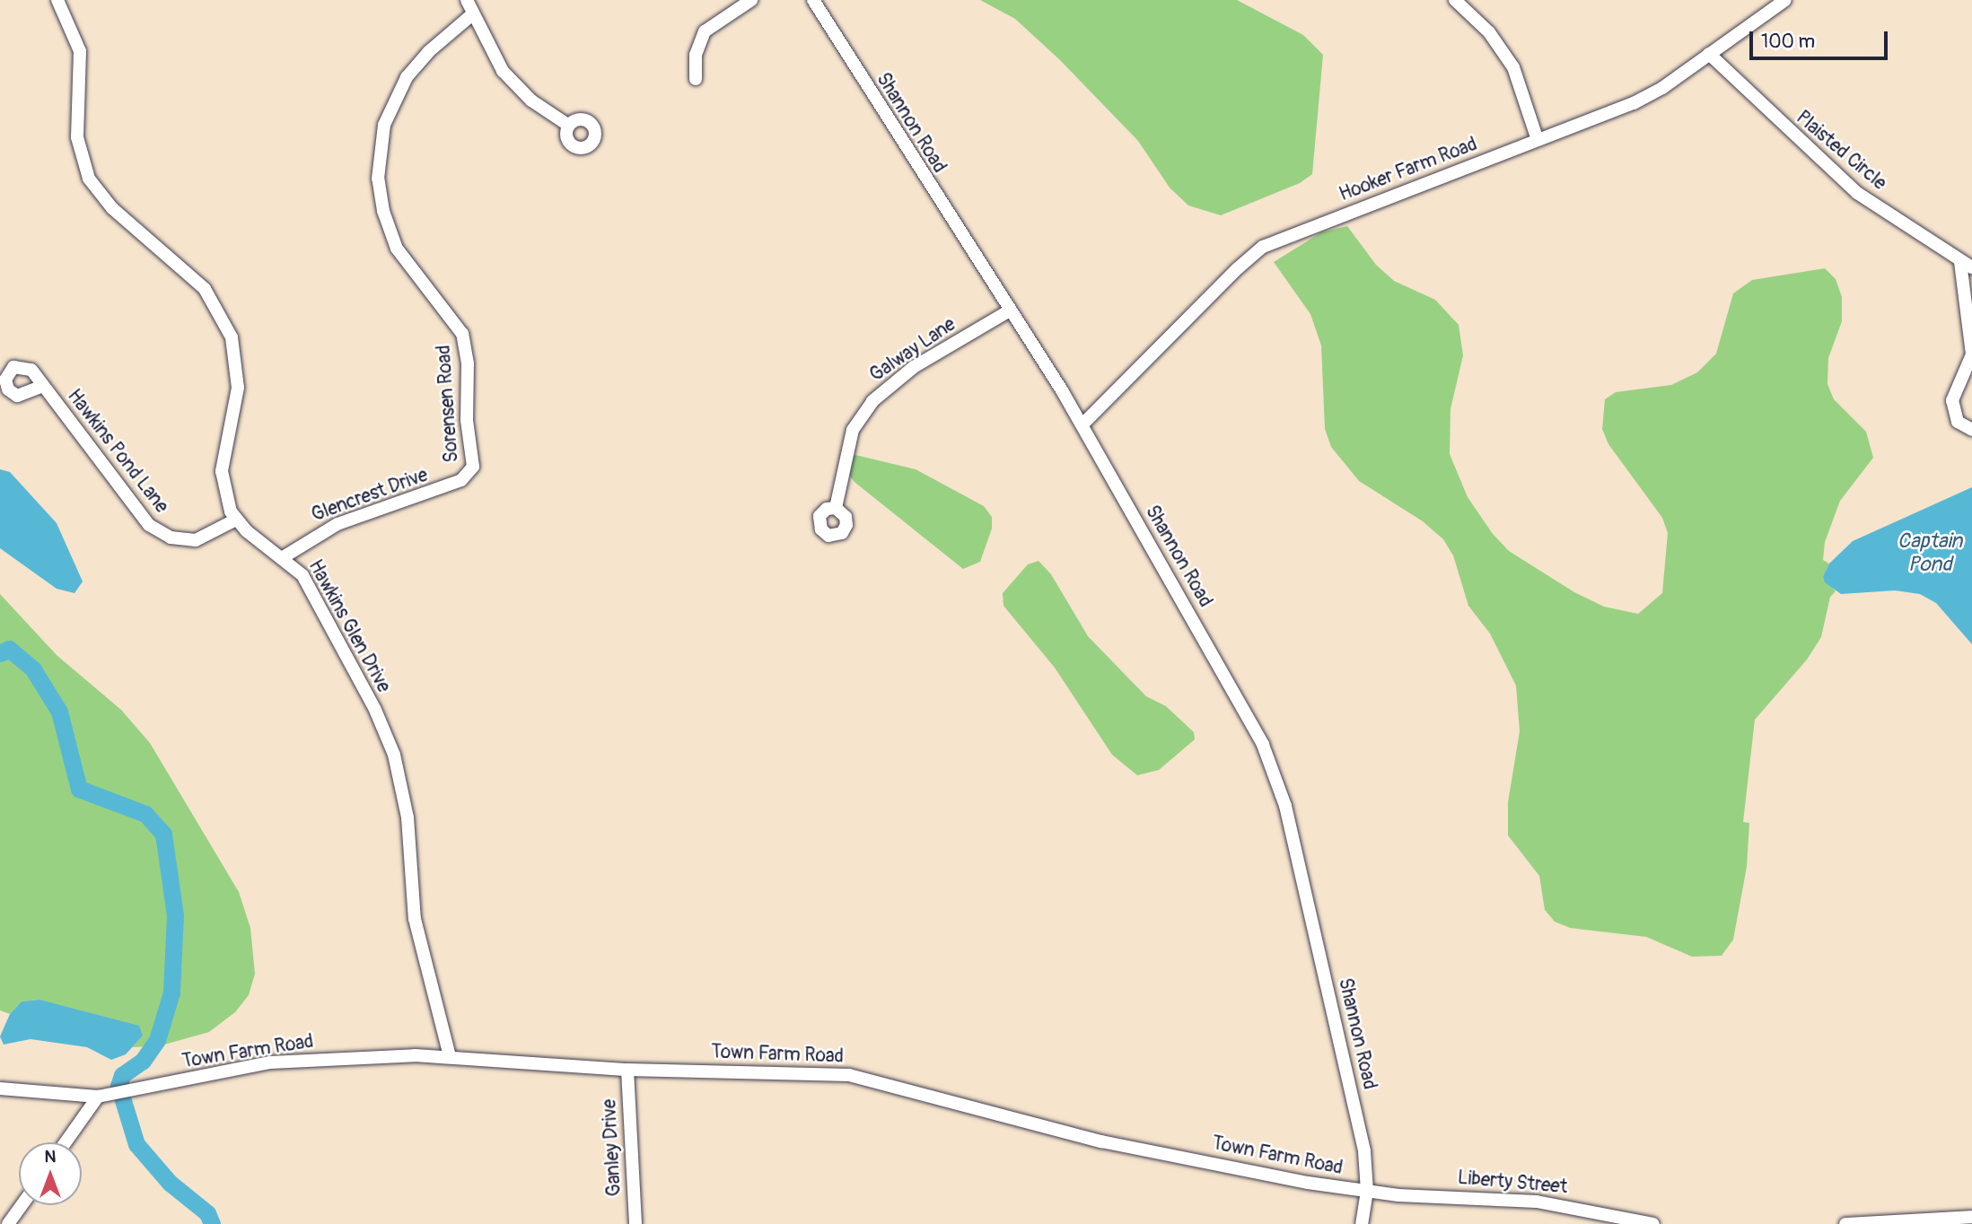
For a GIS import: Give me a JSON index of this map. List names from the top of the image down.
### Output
{
  "streets": {
    "street": [
      "Shannon Road",
      "Plaisted Circle",
      "Hooker Farm Road",
      "Galway Lane",
      "Sorensen Road",
      "Hawkins Pond Lane",
      "Glencrest Drive",
      "Hawkins Glen Drive",
      "Town Farm Road",
      "Ganley Drive",
      "Liberty Street"
    ]
  },
  "crossings": [
    ["Shannon Road", "Hooker Farm Road"],
    ["Shannon Road", "Galway Lane"],
    ["Shannon Road", "Town Farm Road"],
    ["Shannon Road", "Liberty Street"],
    ["Plaisted Circle", "Hooker Farm Road"],
    ["Sorensen Road", "Glencrest Drive"],
    ["Hawkins Pond Lane", "Hawkins Glen Drive"],
    ["Glencrest Drive", "Hawkins Glen Drive"],
    ["Hawkins Glen Drive", "Town Farm Road"],
    ["Town Farm Road", "Ganley Drive"],
    ["Town Farm Road", "Liberty Street"]
  ],
  "water": ["Captain Pond"],
  "scale_bar": "100 m",
  "north": "top"
}
